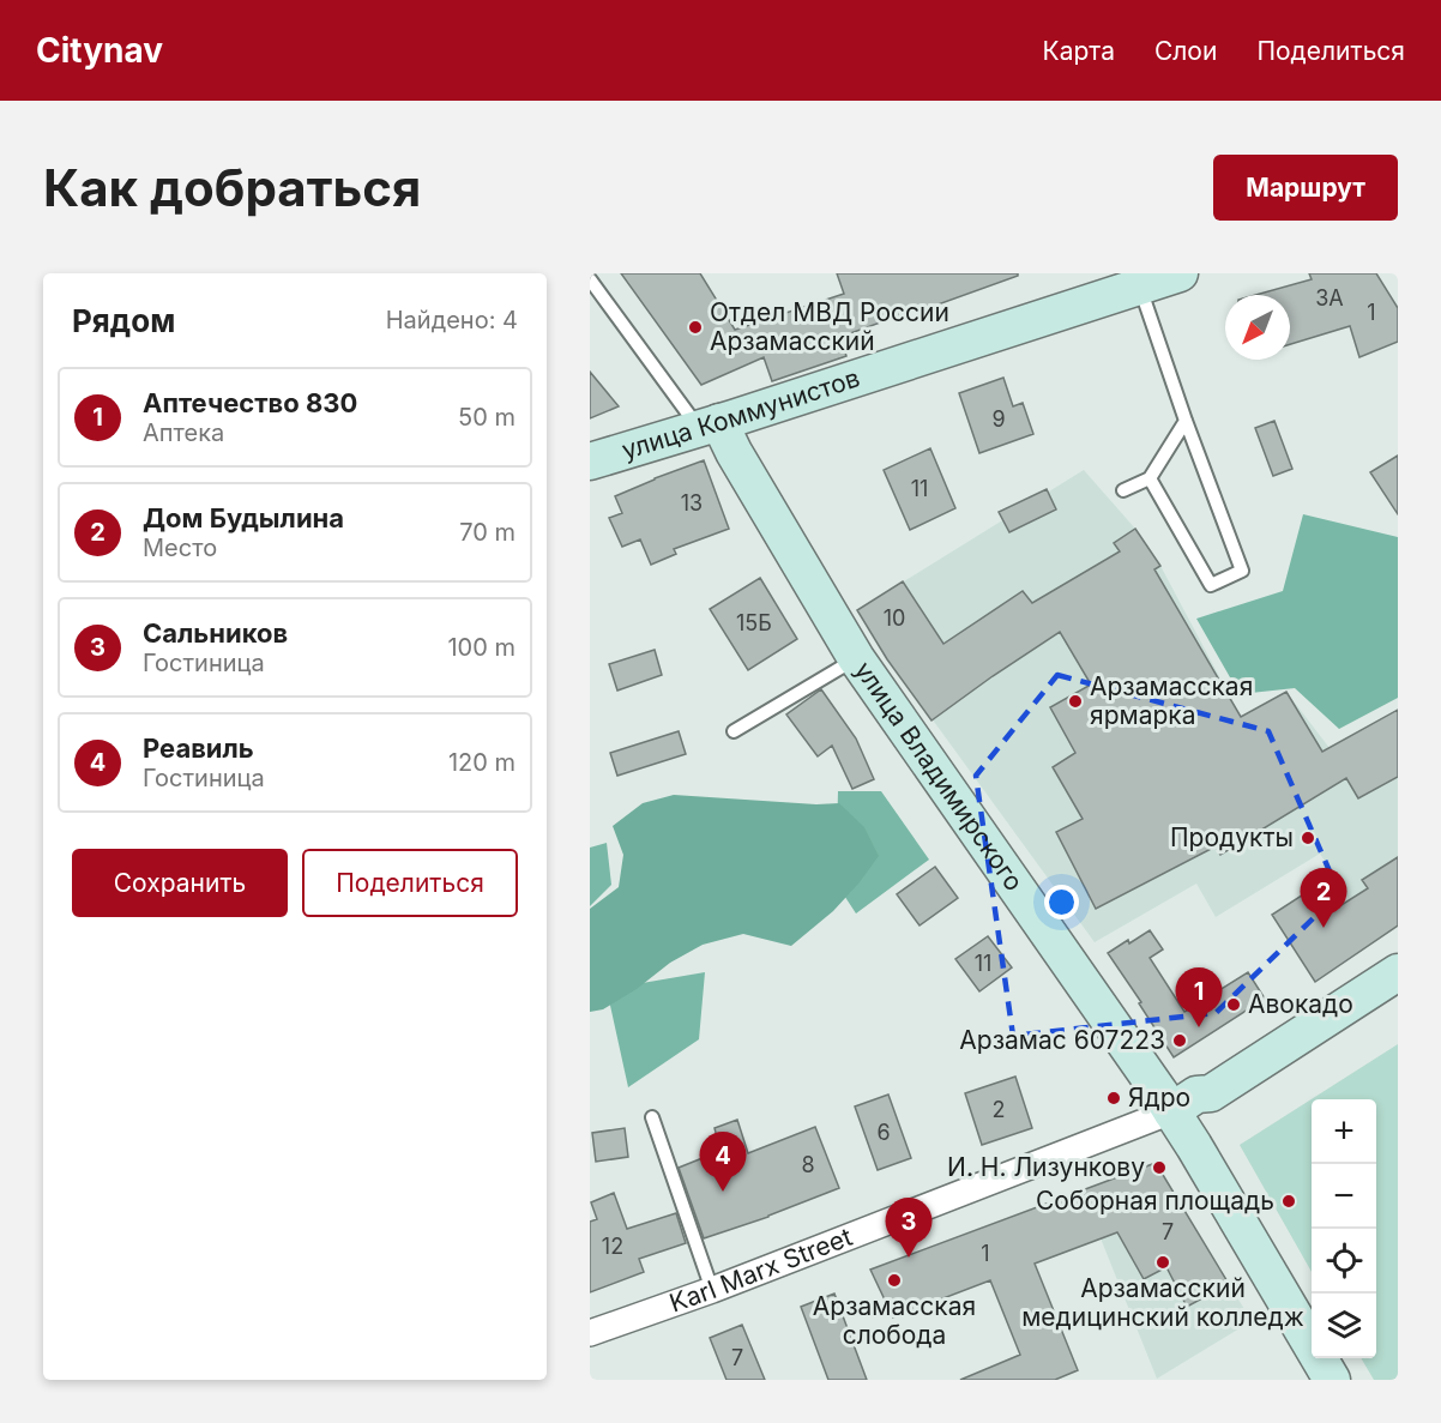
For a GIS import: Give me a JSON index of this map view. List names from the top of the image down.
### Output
{
  "streets": {
    "street": ["улица Коммунистов", "улица Владимирского", "Karl Marx Street"]
  },
  "crossings": [
    ["улица Коммунистов", "улица Владимирского"],
    ["улица Владимирского", "Karl Marx Street"]
  ],
  "places": [
    "Отдел МВД России Арзамасский",
    "Арзамасская ярмарка",
    "Продукты",
    "Авокадо",
    "Арзамас 607223",
    "Ядро",
    "И. Н. Лизункову",
    "Соборная площадь",
    "Арзамасский медицинский колледж",
    "Арзамасская слобода"
  ],
  "house_numbers": [
    "3А",
    "1",
    "9",
    "11",
    "13",
    "10",
    "15Б",
    "11",
    "2",
    "6",
    "8",
    "7",
    "12",
    "1",
    "7"
  ],
  "north": "bottom left",
  "page": {
    "header": "Citynav",
    "nav": ["Карта", "Слои", "Поделиться"],
    "buttons": [
      "Маршрут",
      ["Сохранить", "Поделиться"]
    ],
    "title": "Как добраться",
    "heading": ["Рядом", "Найдено: 4"],
    "list": [
      {
        "mark": "1",
        "name": "Аптечество 830",
        "note": "Аптека",
        "value": "50 m"
      },
      {
        "mark": "2",
        "name": "Дом Будылина",
        "note": "Место",
        "value": "70 m"
      },
      {
        "mark": "3",
        "name": "Сальников",
        "note": "Гостиница",
        "value": "100 m"
      },
      {
        "mark": "4",
        "name": "Реавиль",
        "note": "Гостиница",
        "value": "120 m"
      }
    ],
    "pins": [
      "2",
      "1",
      "4",
      "3"
    ],
    "map_buttons": ["+", "−"]
  }
}
